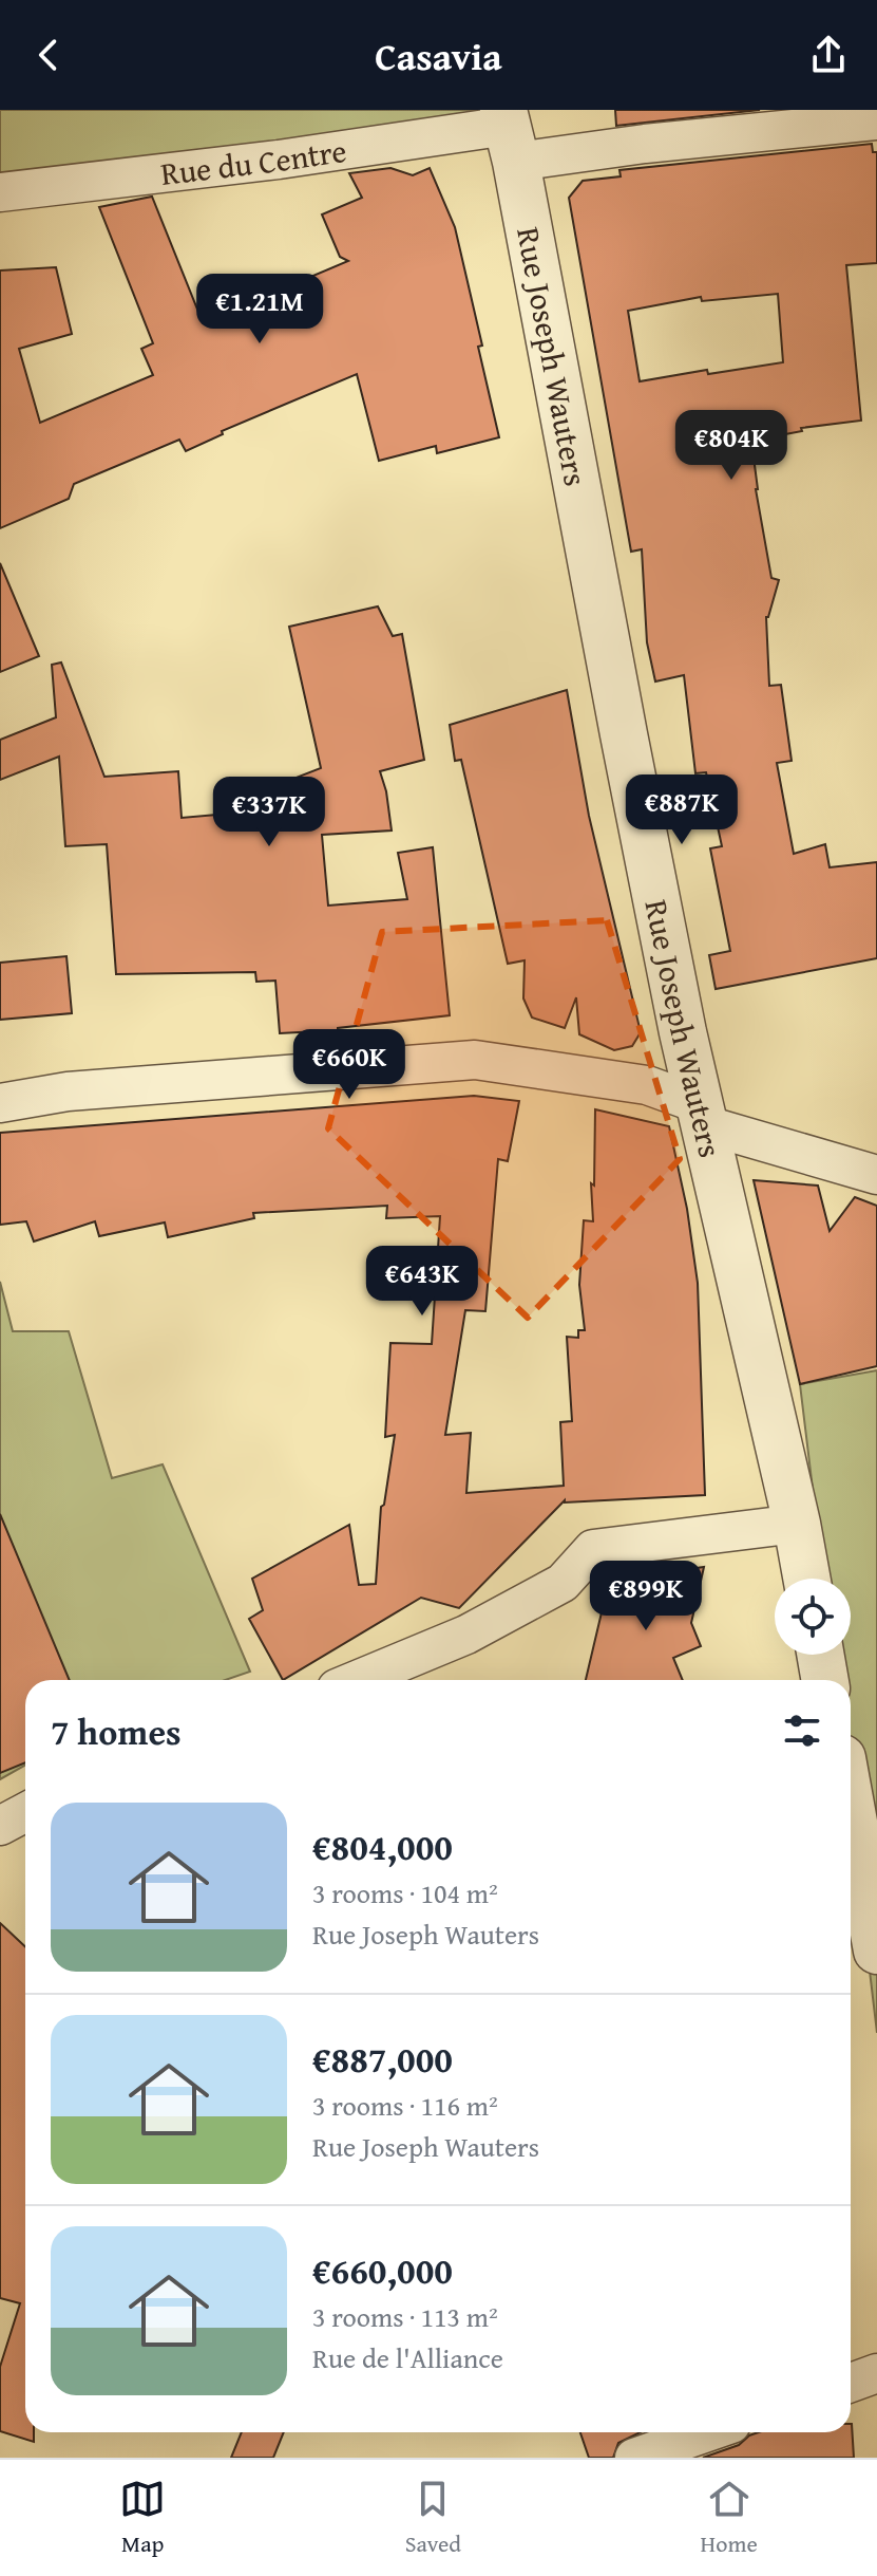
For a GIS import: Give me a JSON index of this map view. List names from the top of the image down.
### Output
{
  "streets": {
    "street": ["Rue du Centre", "Rue Joseph Wauters"]
  },
  "crossings": [
    ["Rue du Centre", "Rue Joseph Wauters"]
  ],
  "page": {
    "header": "Casavia",
    "price": [
      "€1.21M",
      "€804K",
      "€887K",
      "€337K",
      "€660K",
      "€643K",
      "€899K"
    ],
    "heading": "7 homes",
    "list": [
      {
        "name": "€804,000",
        "note": "3 rooms · 104 m² · Rue Joseph Wauters"
      },
      {
        "name": "€887,000",
        "note": "3 rooms · 116 m² · Rue Joseph Wauters"
      },
      {
        "name": "€660,000",
        "note": "3 rooms · 113 m² · Rue de l'Alliance"
      }
    ],
    "tabs": ["Map", "Saved", "Home"]
  }
}
